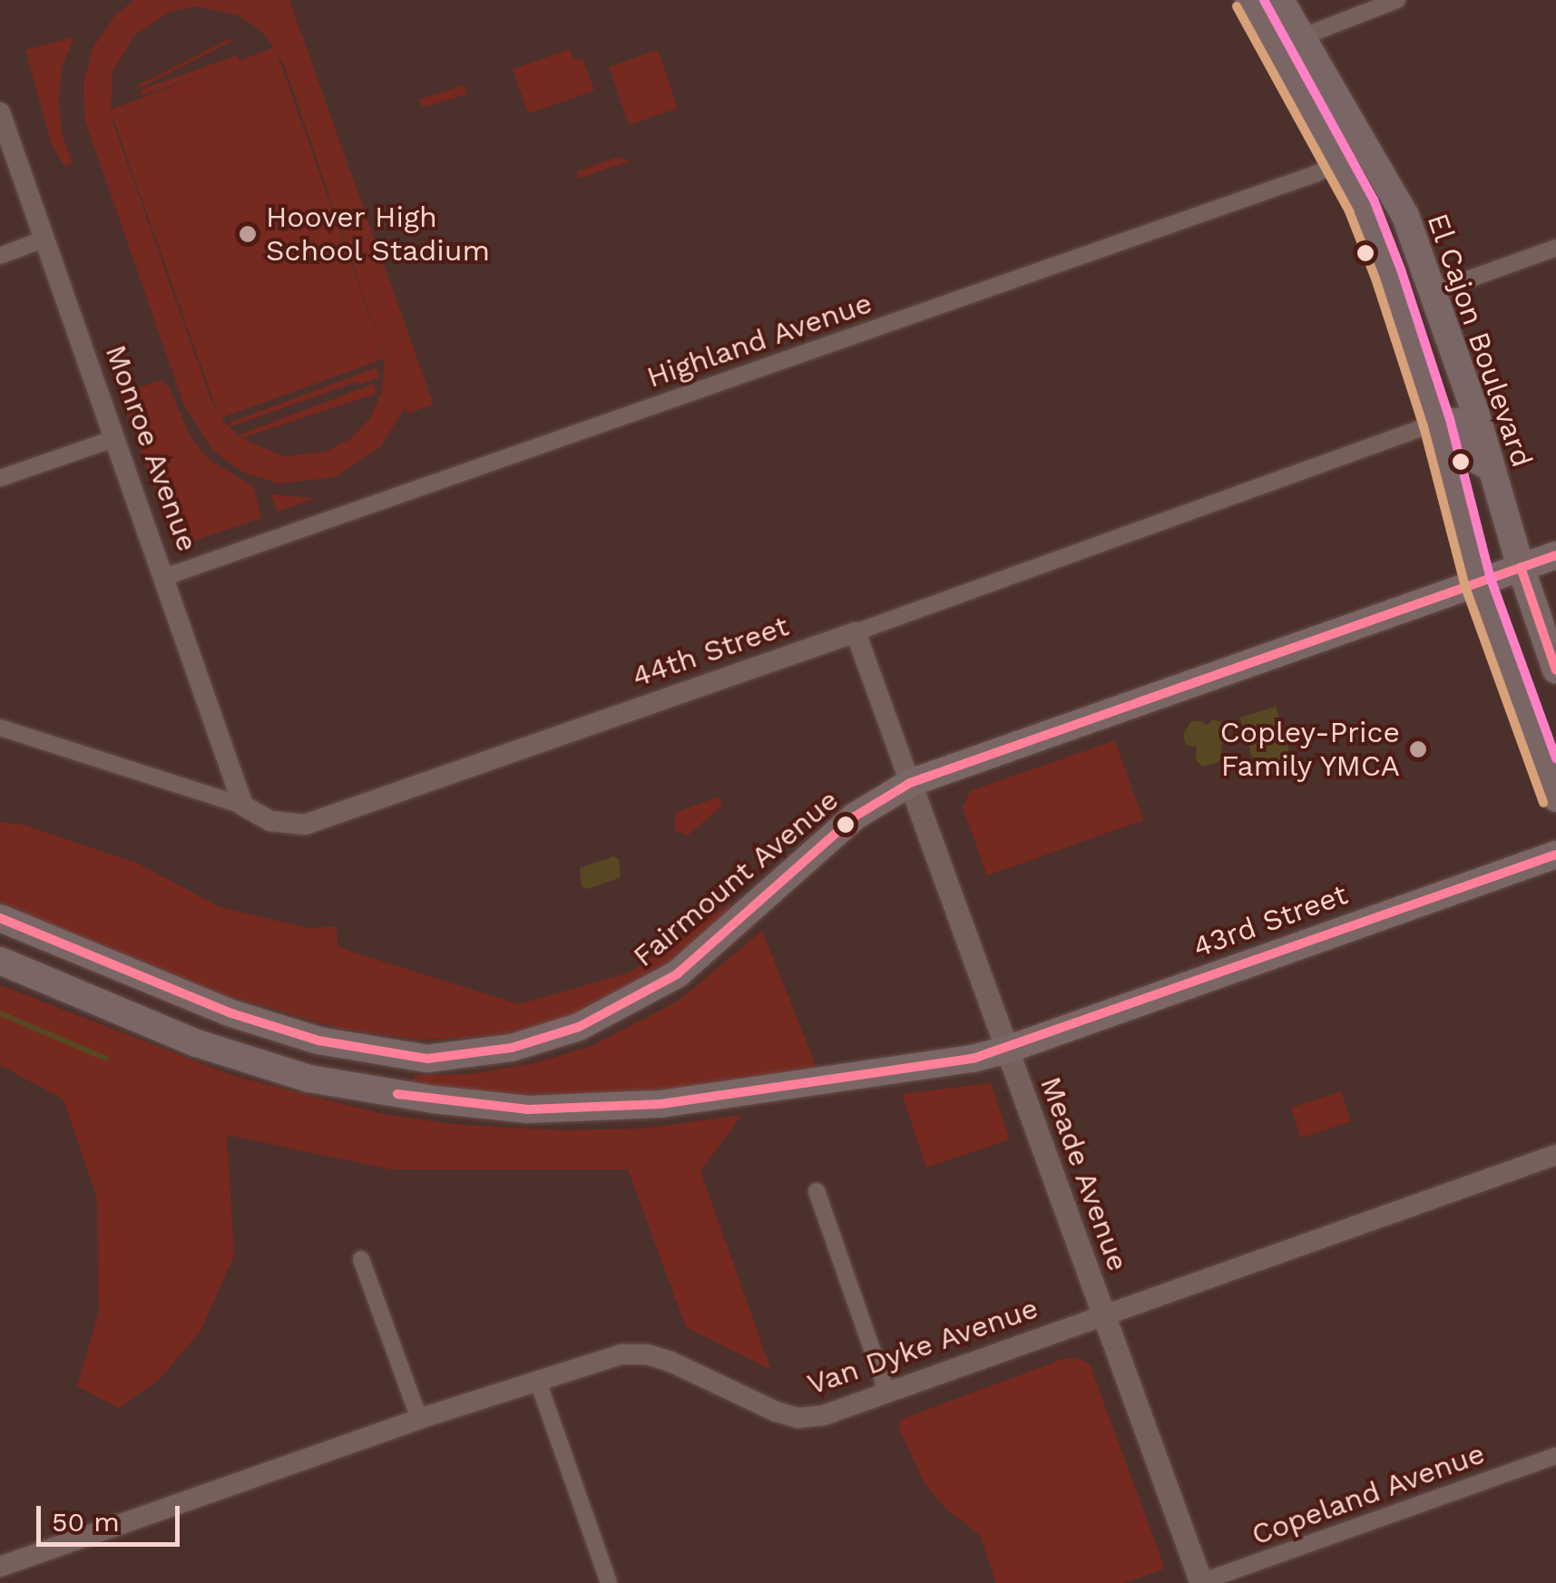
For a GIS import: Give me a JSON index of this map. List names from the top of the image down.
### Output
{
  "streets": {
    "main road": [
      "El Cajon Boulevard",
      "Fairmount Avenue",
      "43rd Street",
      "Meade Avenue"
    ],
    "street": [
      "Highland Avenue",
      "Monroe Avenue",
      "44th Street",
      "Van Dyke Avenue",
      "Copeland Avenue"
    ]
  },
  "crossings": [
    ["Highland Avenue", "El Cajon Boulevard"],
    ["Highland Avenue", "Monroe Avenue"],
    ["El Cajon Boulevard", "Fairmount Avenue"],
    ["Monroe Avenue", "44th Street"],
    ["44th Street", "Meade Avenue"],
    ["Fairmount Avenue", "Meade Avenue"],
    ["43rd Street", "Meade Avenue"],
    ["Meade Avenue", "Van Dyke Avenue"],
    ["Meade Avenue", "Copeland Avenue"]
  ],
  "places": ["Hoover High School Stadium", "Copley-Price Family YMCA"],
  "scale_bar": "50 m"
}
